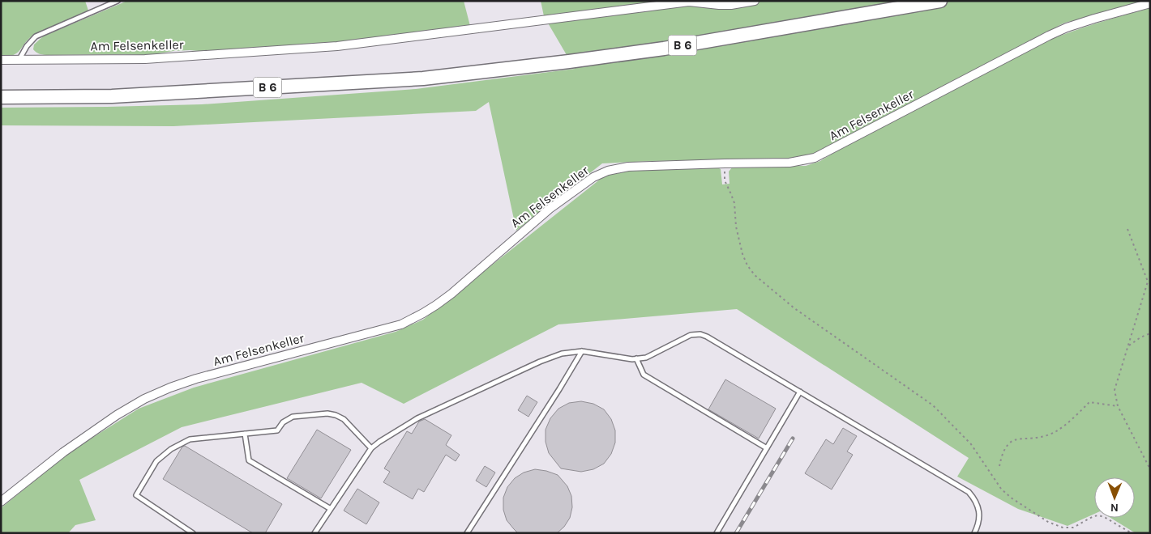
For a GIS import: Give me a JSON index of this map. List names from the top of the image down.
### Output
{
  "streets": {
    "main road": ["B 6"],
    "street": ["Am Felsenkeller"]
  },
  "north": "bottom"
}
